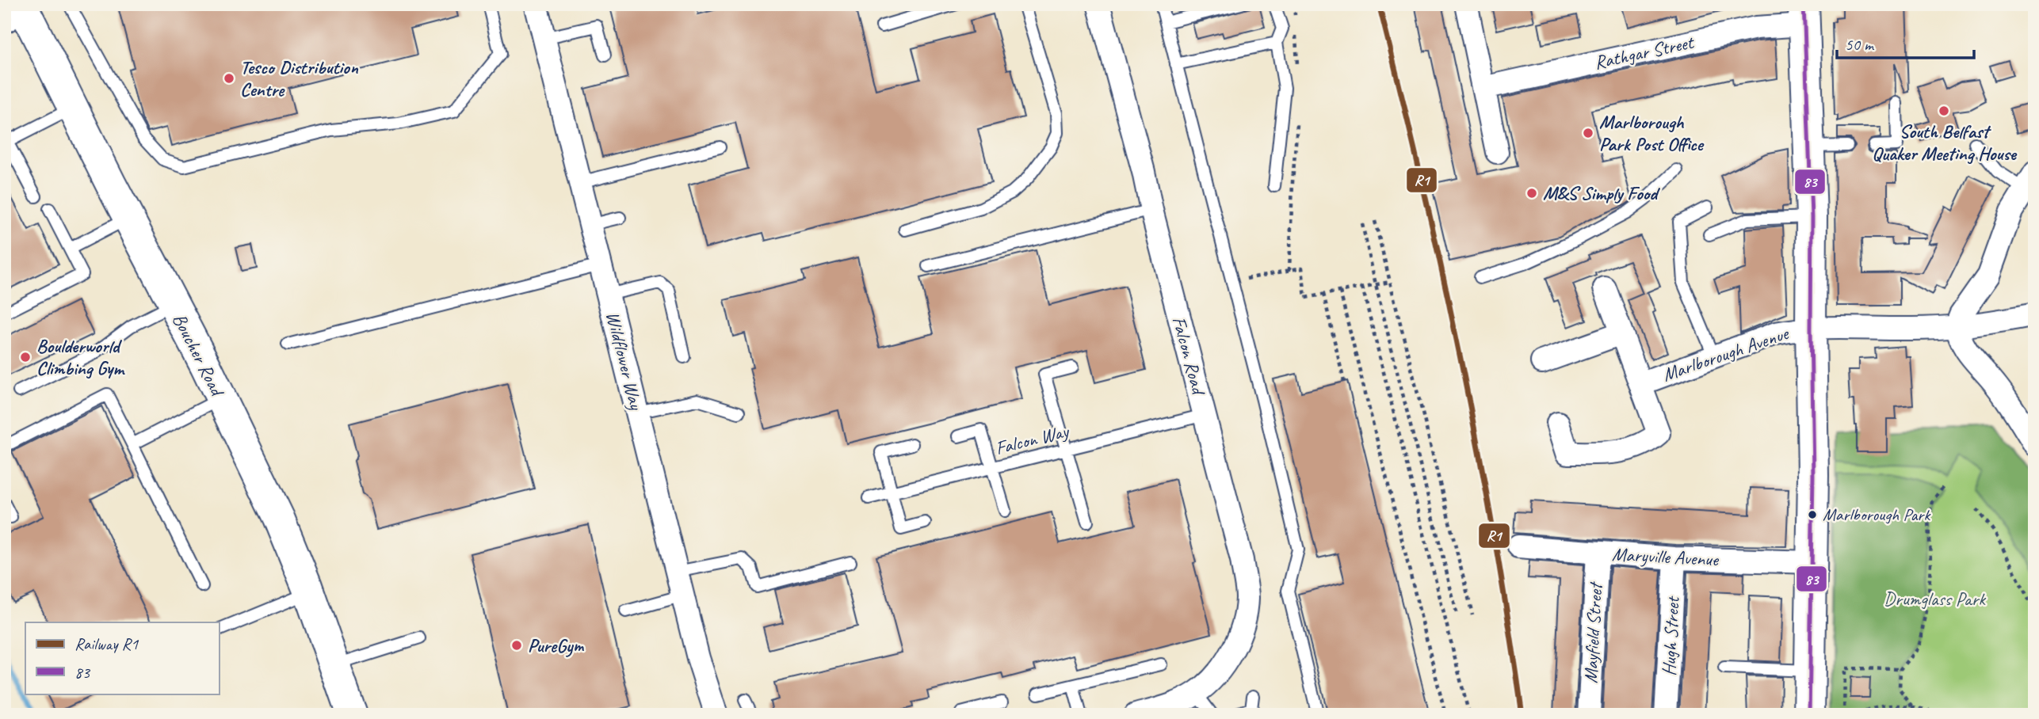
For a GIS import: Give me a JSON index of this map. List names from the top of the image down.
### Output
{
  "streets": {
    "street": [
      "Rathgar Street",
      "Boucher Road",
      "Marlborough Avenue",
      "Falcon Road",
      "Wildflower Way",
      "Maryville Avenue",
      "Mayfield Street",
      "Hugh Street"
    ],
    "lane": ["Falcon Way"]
  },
  "crossings": [
    ["Falcon Road", "Falcon Way"],
    ["Maryville Avenue", "Mayfield Street"],
    ["Maryville Avenue", "Hugh Street"]
  ],
  "parks": ["Drumglass Park"],
  "places": [
    "Tesco Distribution Centre",
    "South Belfast Quaker Meeting House",
    "Marlborough Park Post Office",
    "M&S Simply Food",
    "Boulderworld Climbing Gym",
    "Marlborough Park",
    "PureGym"
  ],
  "lines": ["rail line R1", "transit line 83"],
  "legend": ["Railway R1", "83"],
  "scale_bar": "50 m"
}
